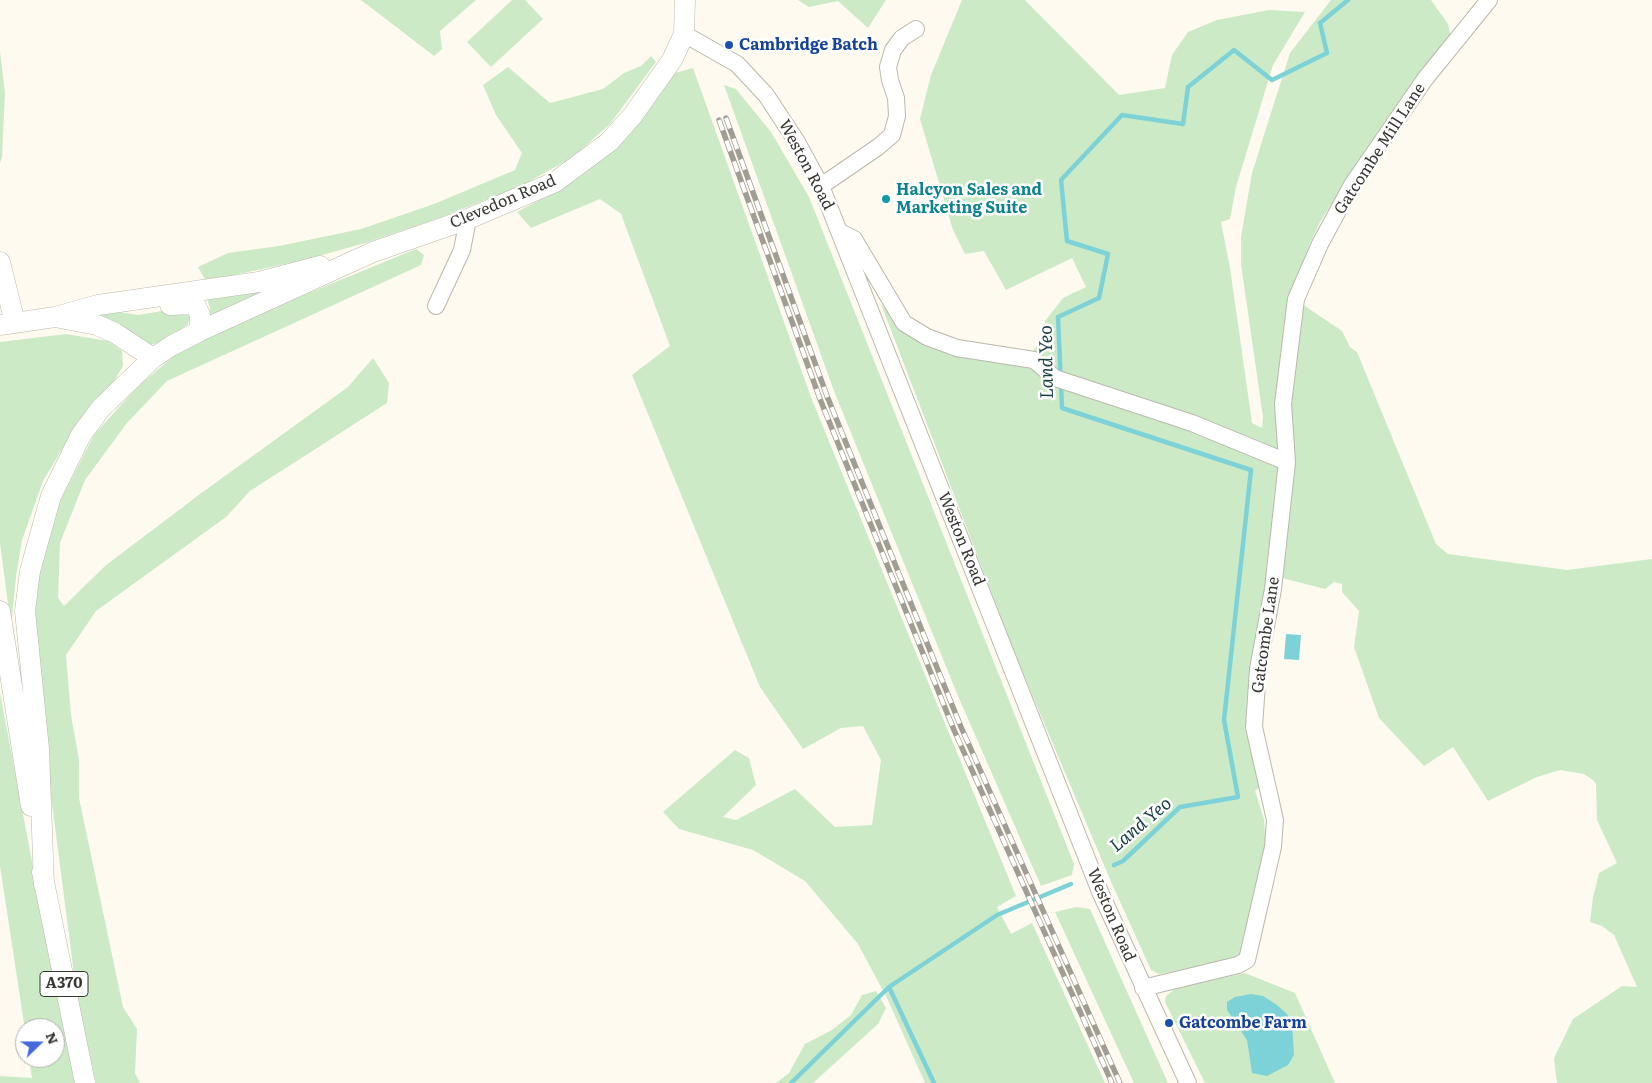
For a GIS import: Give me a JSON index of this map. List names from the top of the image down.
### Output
{
  "streets": {
    "main road": ["Clevedon Road", "A370"],
    "street": ["Gatcombe Mill Lane", "Weston Road", "Gatcombe Lane"]
  },
  "crossings": [
    ["Gatcombe Mill Lane", "Gatcombe Lane"],
    ["Weston Road", "Clevedon Road"],
    ["Weston Road", "Gatcombe Lane"]
  ],
  "water": ["Land Yeo"],
  "places": ["Cambridge Batch", "Halcyon Sales and Marketing Suite", "Gatcombe Farm"],
  "north": "right"
}
